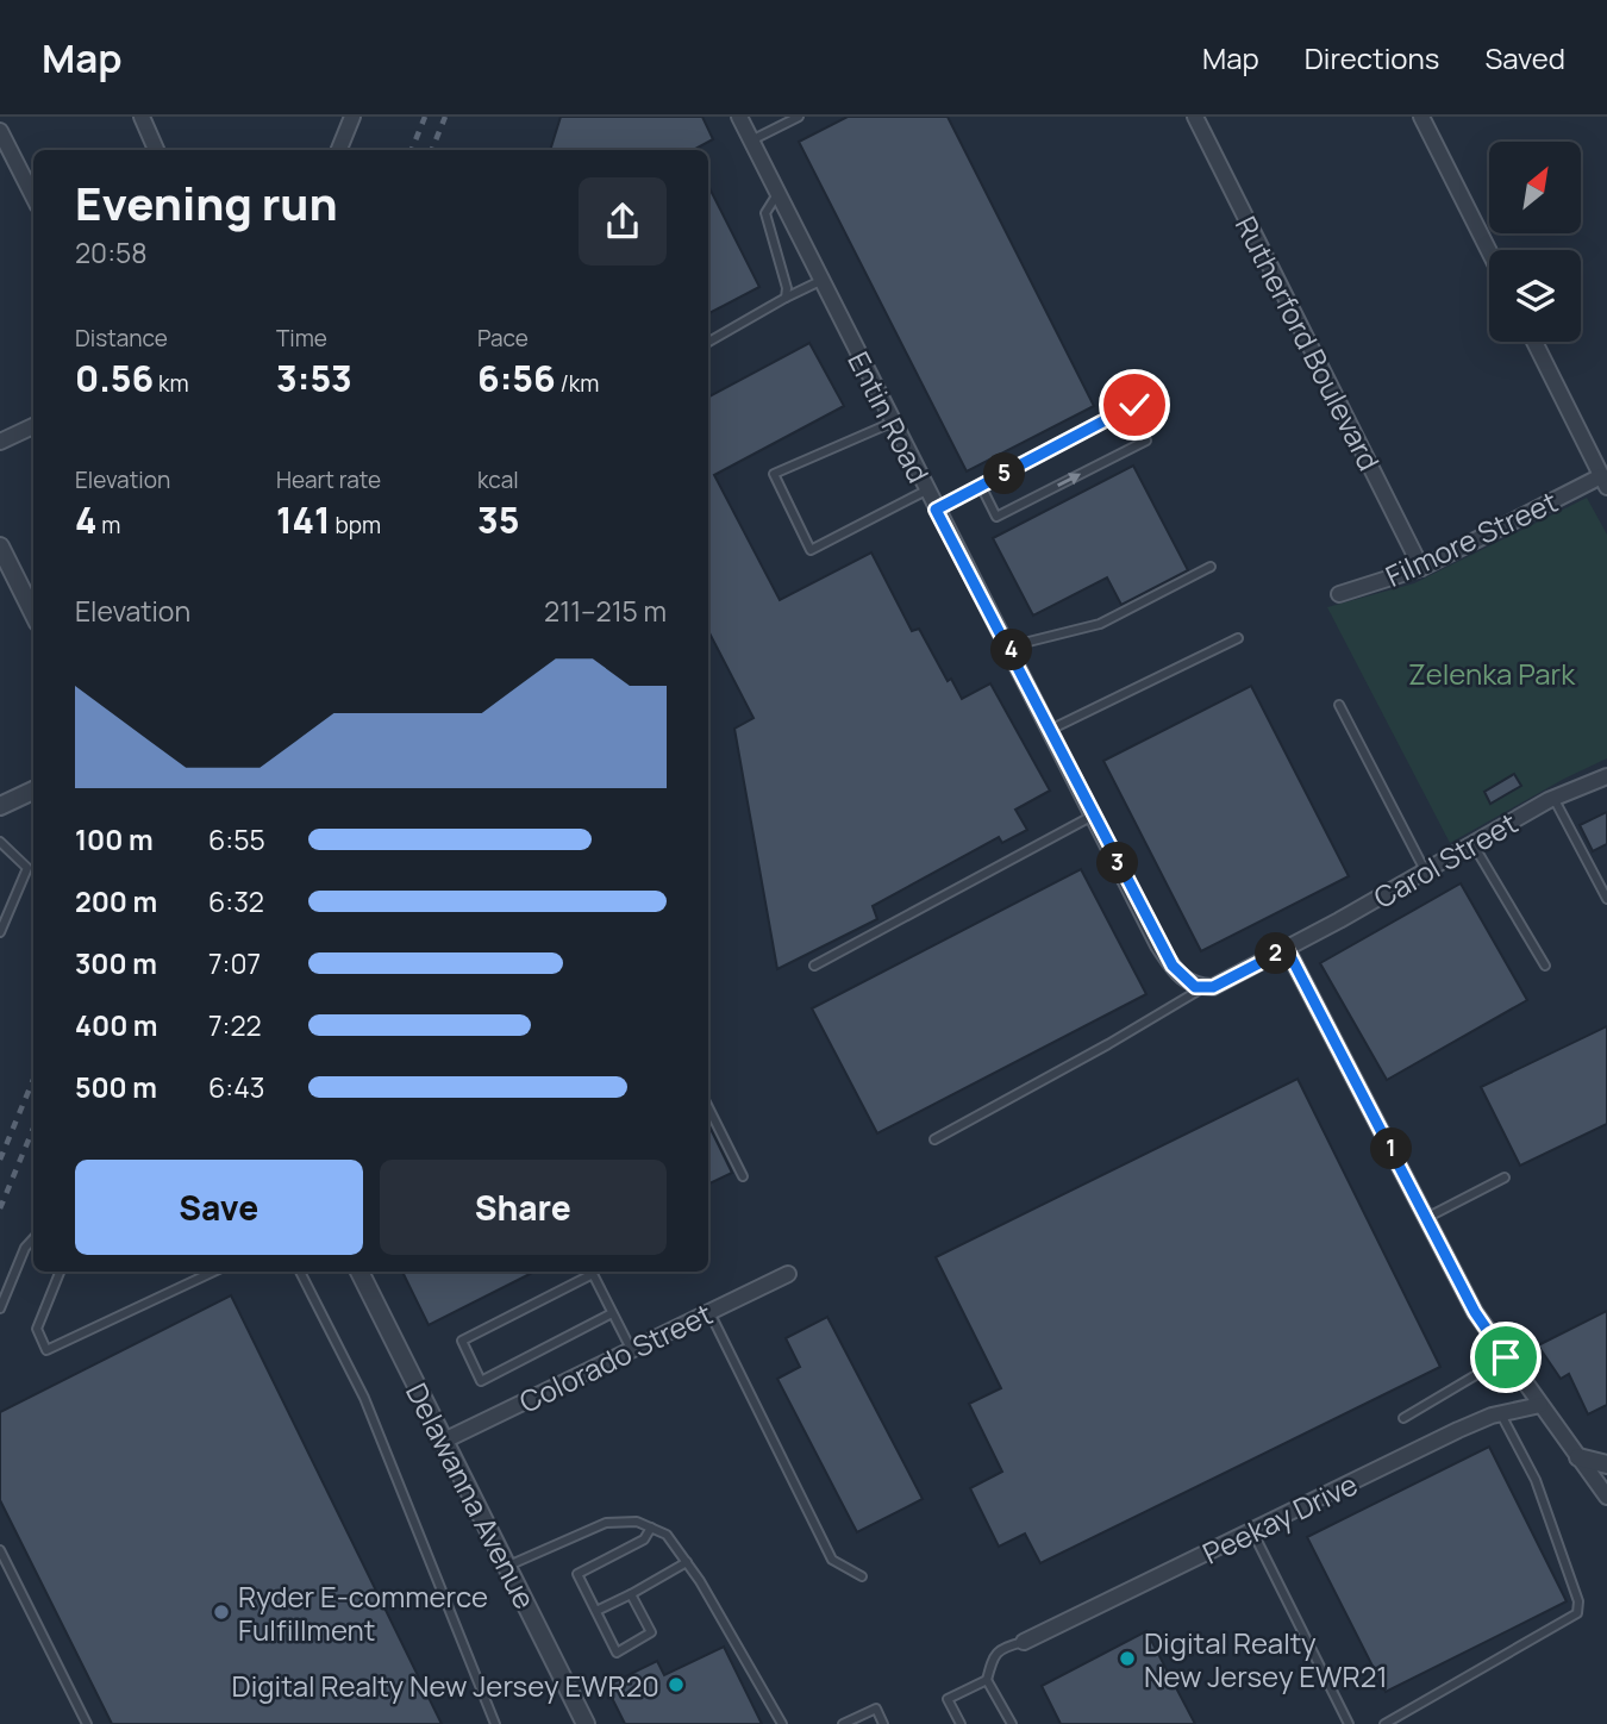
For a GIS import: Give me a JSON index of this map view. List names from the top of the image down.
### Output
{
  "streets": {
    "street": [
      "Rutherford Boulevard",
      "Entin Road",
      "Filmore Street",
      "Carol Street",
      "Colorado Street",
      "Delawanna Avenue",
      "Peekay Drive"
    ]
  },
  "crossings": [
    ["Rutherford Boulevard", "Filmore Street"],
    ["Colorado Street", "Delawanna Avenue"]
  ],
  "parks": ["Zelenka Park"],
  "places": ["Ryder E-commerce Fulfillment", "Digital Realty New Jersey EWR21", "Digital Realty New Jersey EWR20"],
  "north": "top right",
  "page": {
    "header": "Map",
    "nav": ["Map", "Directions", "Saved"],
    "heading": ["Evening run", "20:58"],
    "stats": [
      ["Distance", "0.56 km"],
      ["Time", "3:53"],
      ["Pace", "6:56 /km"],
      ["Elevation", "4 m"],
      ["Heart rate", "141 bpm"],
      ["kcal", "35"]
    ],
    "pins": [
      "5",
      "4",
      "3",
      "2",
      "1"
    ],
    "chart": ["Elevation", "211–215 m"],
    "list": [
      {
        "name": "100 m",
        "note": "6:55"
      },
      {
        "name": "200 m",
        "note": "6:32"
      },
      {
        "name": "300 m",
        "note": "7:07"
      },
      {
        "name": "400 m",
        "note": "7:22"
      },
      {
        "name": "500 m",
        "note": "6:43"
      }
    ],
    "buttons": ["Save", "Share"]
  }
}
